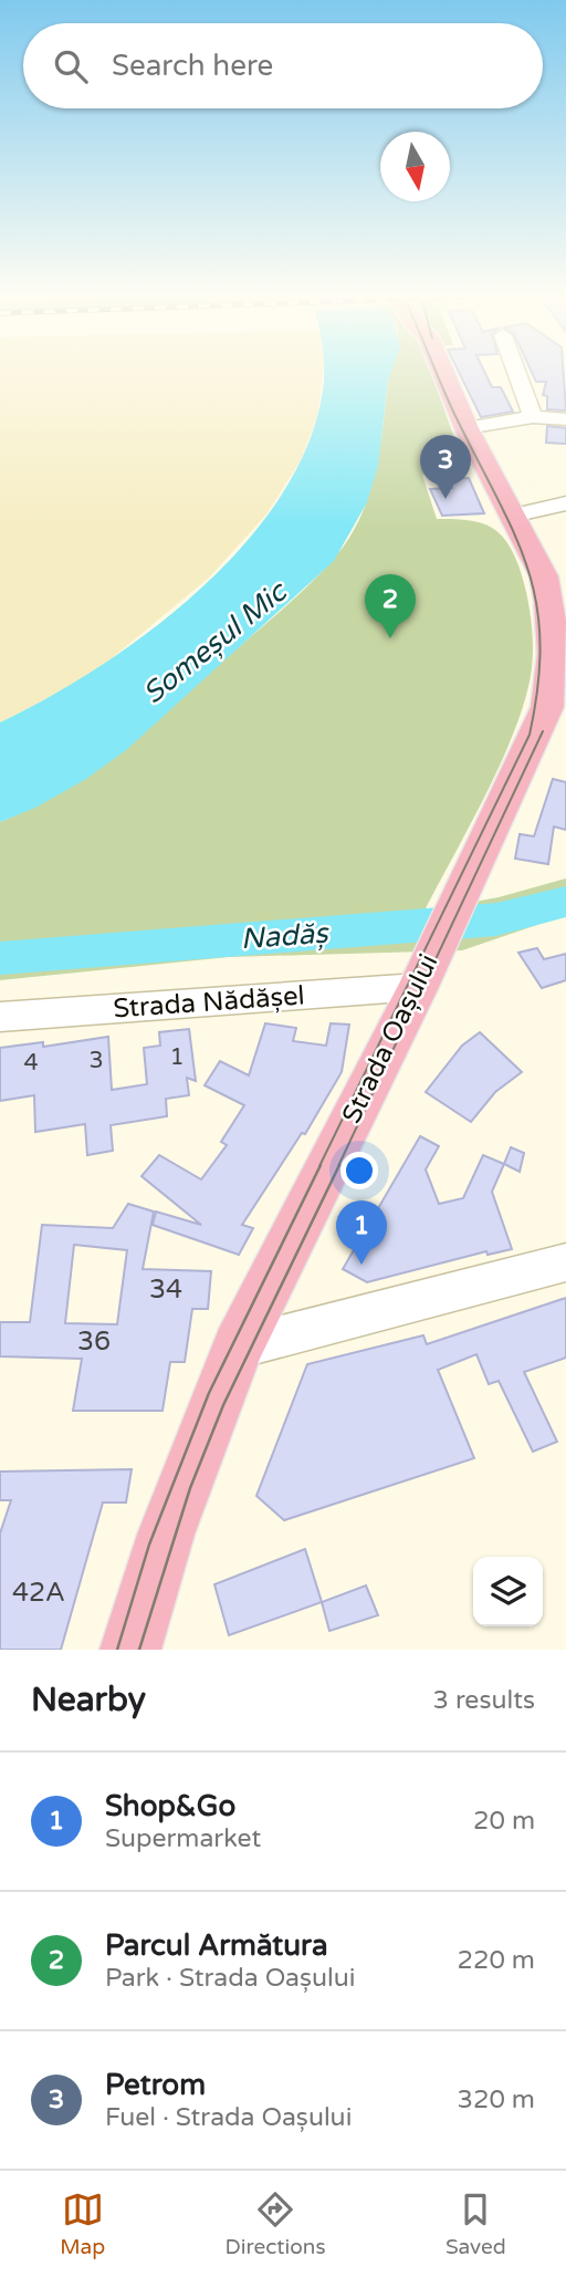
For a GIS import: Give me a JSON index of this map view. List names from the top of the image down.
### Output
{
  "streets": {
    "main road": ["Strada Oașului"],
    "street": ["Strada Nădășel"]
  },
  "crossings": [
    ["Strada Nădășel", "Strada Oașului"]
  ],
  "water": ["Someșul Mic", "Nadăș"],
  "house_numbers": [
    "1",
    "3",
    "4",
    "34",
    "36",
    "42A"
  ],
  "north": "bottom",
  "page": {
    "search": "Search here",
    "pins": ["3", "2", "1"],
    "heading": ["Nearby", "3 results"],
    "list": [
      {
        "mark": "1",
        "name": "Shop&Go",
        "note": "Supermarket",
        "value": "20 m"
      },
      {
        "mark": "2",
        "name": "Parcul Armătura",
        "note": "Park · Strada Oașului",
        "value": "220 m"
      },
      {
        "mark": "3",
        "name": "Petrom",
        "note": "Fuel · Strada Oașului",
        "value": "320 m"
      }
    ],
    "nav": ["Map", "Directions", "Saved"]
  }
}
